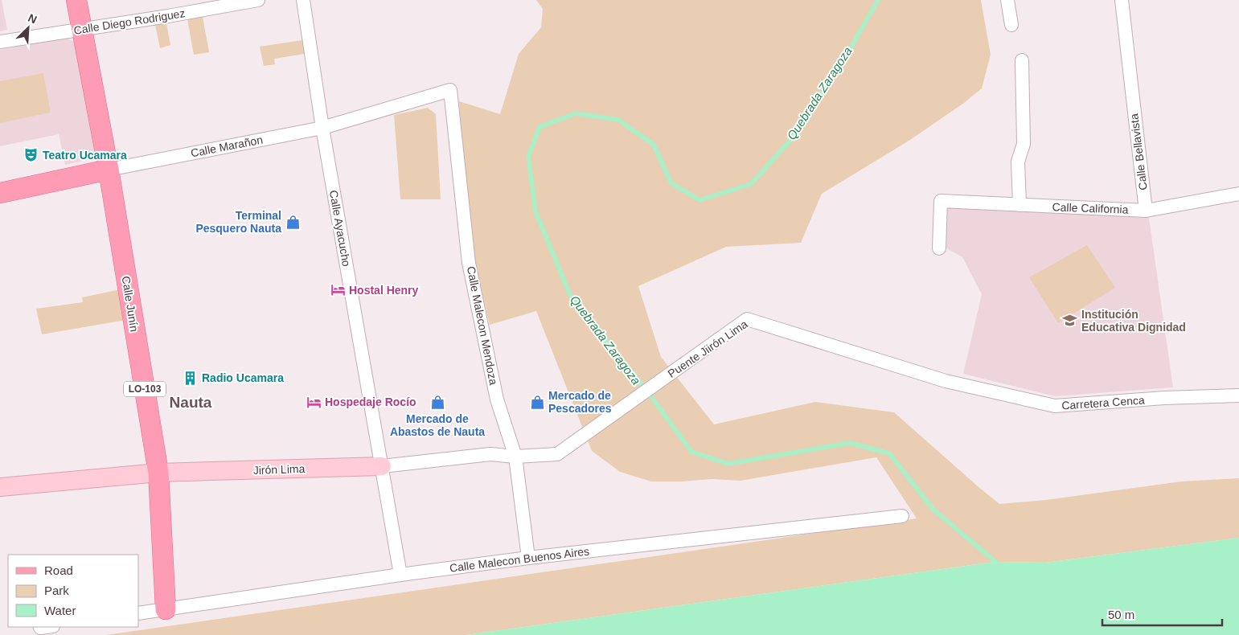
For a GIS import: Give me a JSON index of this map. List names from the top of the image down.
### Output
{
  "streets": {
    "main road": ["Calle Marañon", "Calle Junín", "LO-103"],
    "street": [
      "Calle Diego Rodriguez",
      "Calle Bellavista",
      "Calle California",
      "Calle Ayacucho",
      "Calle Malecon Mendoza",
      "Puente Jiirón Lima",
      "Carretera Cenca",
      "Jirón Lima",
      "Calle Malecon Buenos Aires"
    ]
  },
  "crossings": [
    ["Calle Diego Rodriguez", "Calle Junín"],
    ["Calle Marañon", "Calle Ayacucho"],
    ["Calle Marañon", "Calle Junín"],
    ["Calle Marañon", "Calle Malecon Mendoza"],
    ["Calle Bellavista", "Calle California"],
    ["Calle Ayacucho", "Jirón Lima"],
    ["Calle Ayacucho", "Calle Malecon Buenos Aires"],
    ["Calle Junín", "Jirón Lima"],
    ["Calle Junín", "Calle Malecon Buenos Aires"],
    ["Calle Malecon Mendoza", "Jirón Lima"],
    ["Calle Malecon Mendoza", "Calle Malecon Buenos Aires"],
    ["Puente Jiirón Lima", "Carretera Cenca"],
    ["Puente Jiirón Lima", "Jirón Lima"]
  ],
  "districts": ["Nauta"],
  "water": ["Quebrada Zaragoza"],
  "places": {
    "theatre": ["Teatro Ucamara"],
    "shop": ["Terminal Pesquero Nauta", "Mercado de Pescadores", "Mercado de Abastos de Nauta"],
    "hotel": ["Hostal Henry", "Hospedaje Rocío"],
    "school or university": ["Institución Educativa Dignidad"],
    "building": ["Radio Ucamara"]
  },
  "legend": ["Road", "Park", "Water"],
  "scale_bar": "50 m",
  "north": "top right"
}
